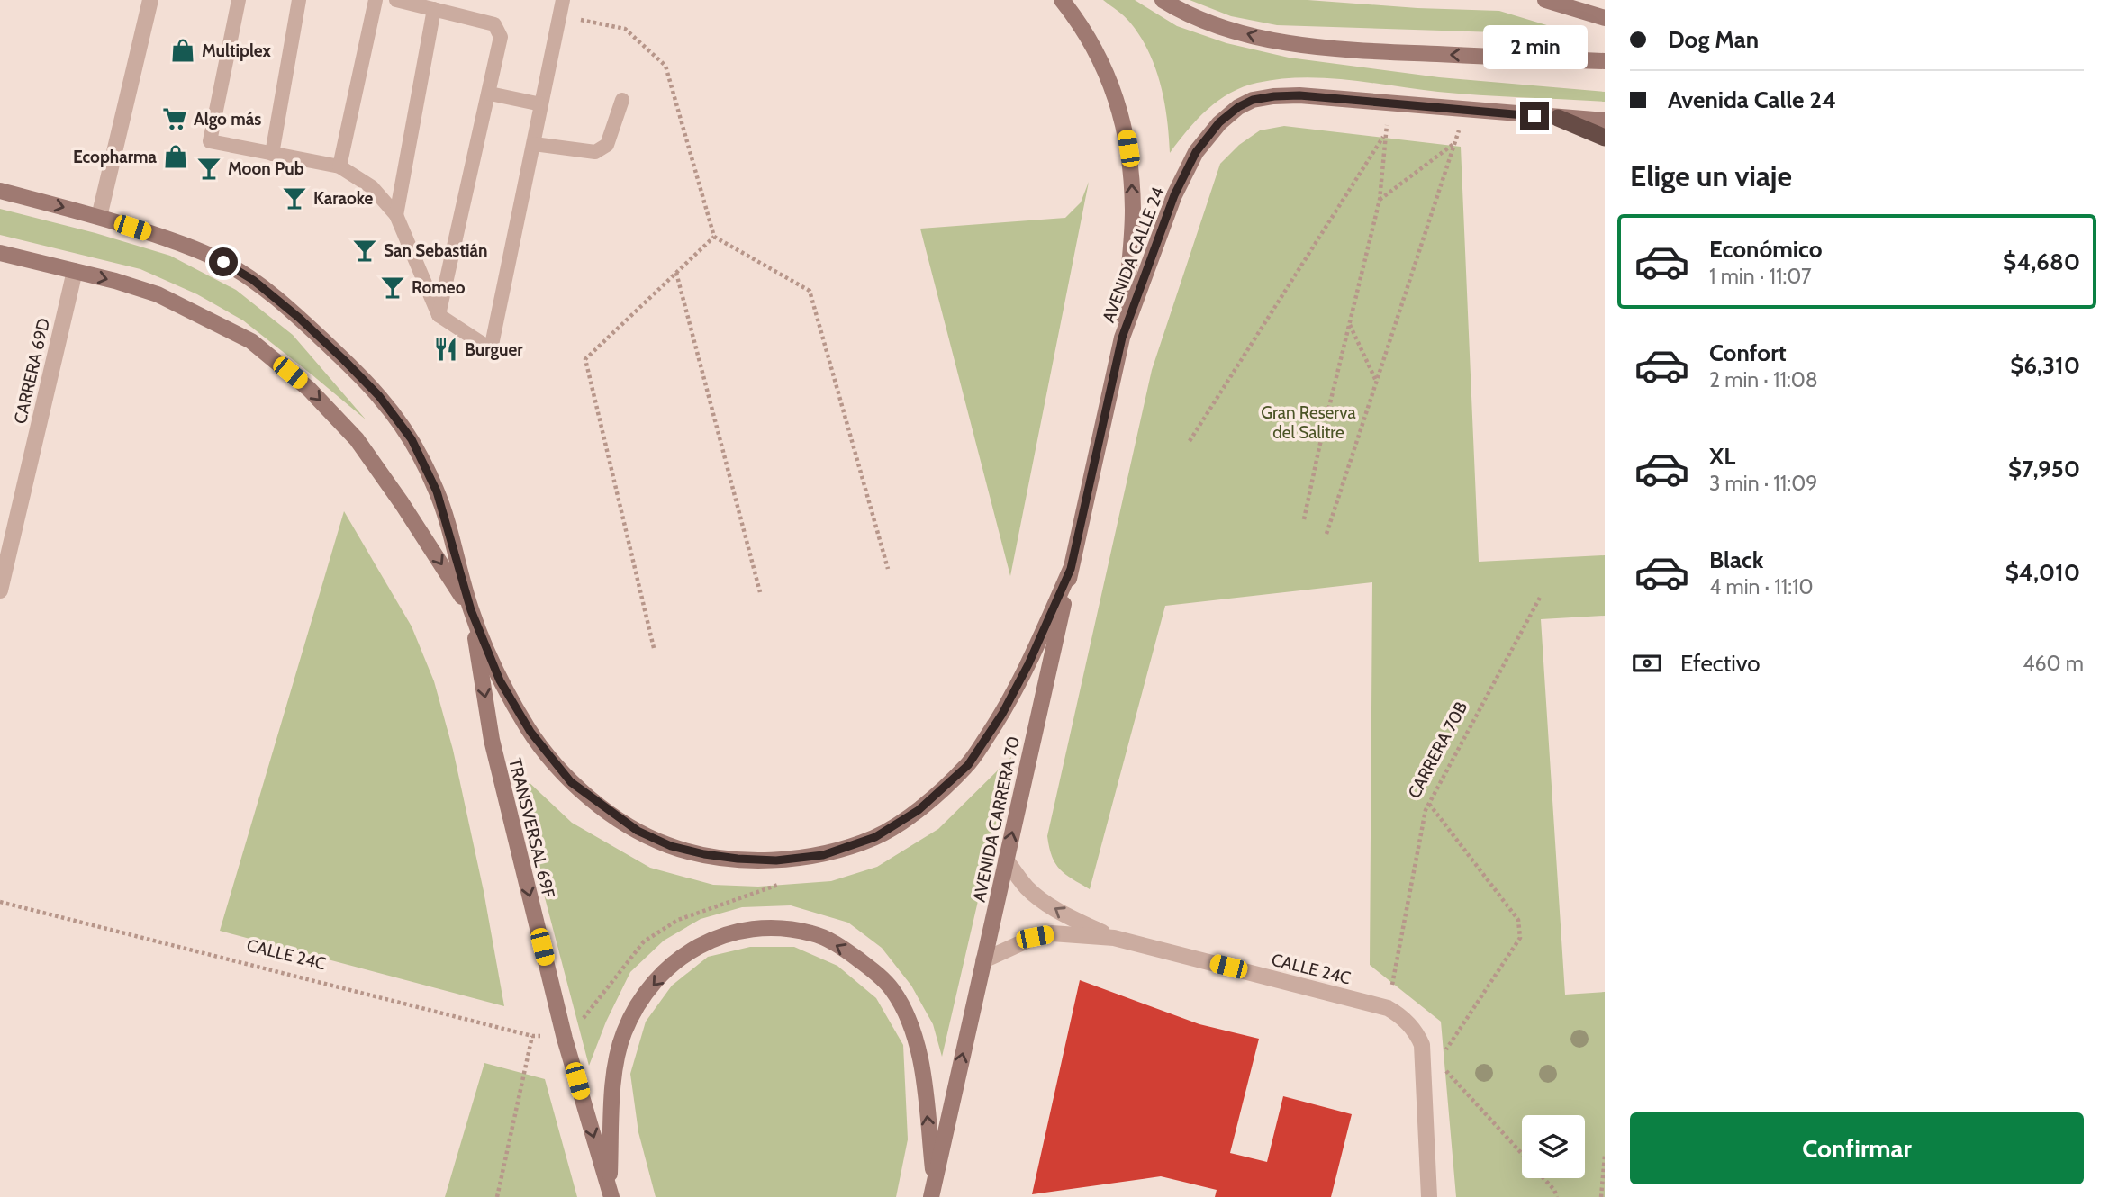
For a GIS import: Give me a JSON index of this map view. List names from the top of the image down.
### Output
{
  "streets": {
    "main road": ["AVENIDA CALLE 24", "AVENIDA CARRERA 70", "TRANSVERSAL 69F"],
    "street": ["CARRERA 69D", "CALLE 24C"],
    "path": ["CARRERA 70B"]
  },
  "crossings": [
    ["AVENIDA CALLE 24", "AVENIDA CARRERA 70"],
    ["CARRERA 70B", "CALLE 24C"],
    ["AVENIDA CARRERA 70", "CALLE 24C"],
    ["TRANSVERSAL 69F", "CALLE 24C"]
  ],
  "one_way": ["AVENIDA CARRERA 70", "TRANSVERSAL 69F"],
  "parks": ["Gran Reserva del Salitre"],
  "places": {
    "shop": ["Multiplex", "Ecopharma"],
    "supermarket": ["Algo más"],
    "bar": [
      "Moon Pub",
      "Karaoke",
      "San Sebastián",
      "Romeo"
    ],
    "restaurant": ["Burguer"]
  },
  "page": {
    "banner": ["Dog Man", "Avenida Calle 24"],
    "bubble": "2 min",
    "heading": "Elige un viaje",
    "list": [
      {
        "name": "Económico",
        "note": "1 min · 11:07",
        "value": "$4,680"
      },
      {
        "name": "Confort",
        "note": "2 min · 11:08",
        "value": "$6,310"
      },
      {
        "name": "XL",
        "note": "3 min · 11:09",
        "value": "$7,950"
      },
      {
        "name": "Black",
        "note": "4 min · 11:10",
        "value": "$4,010"
      }
    ],
    "pay": ["Efectivo", "460 m"],
    "buttons": "Confirmar"
  }
}
